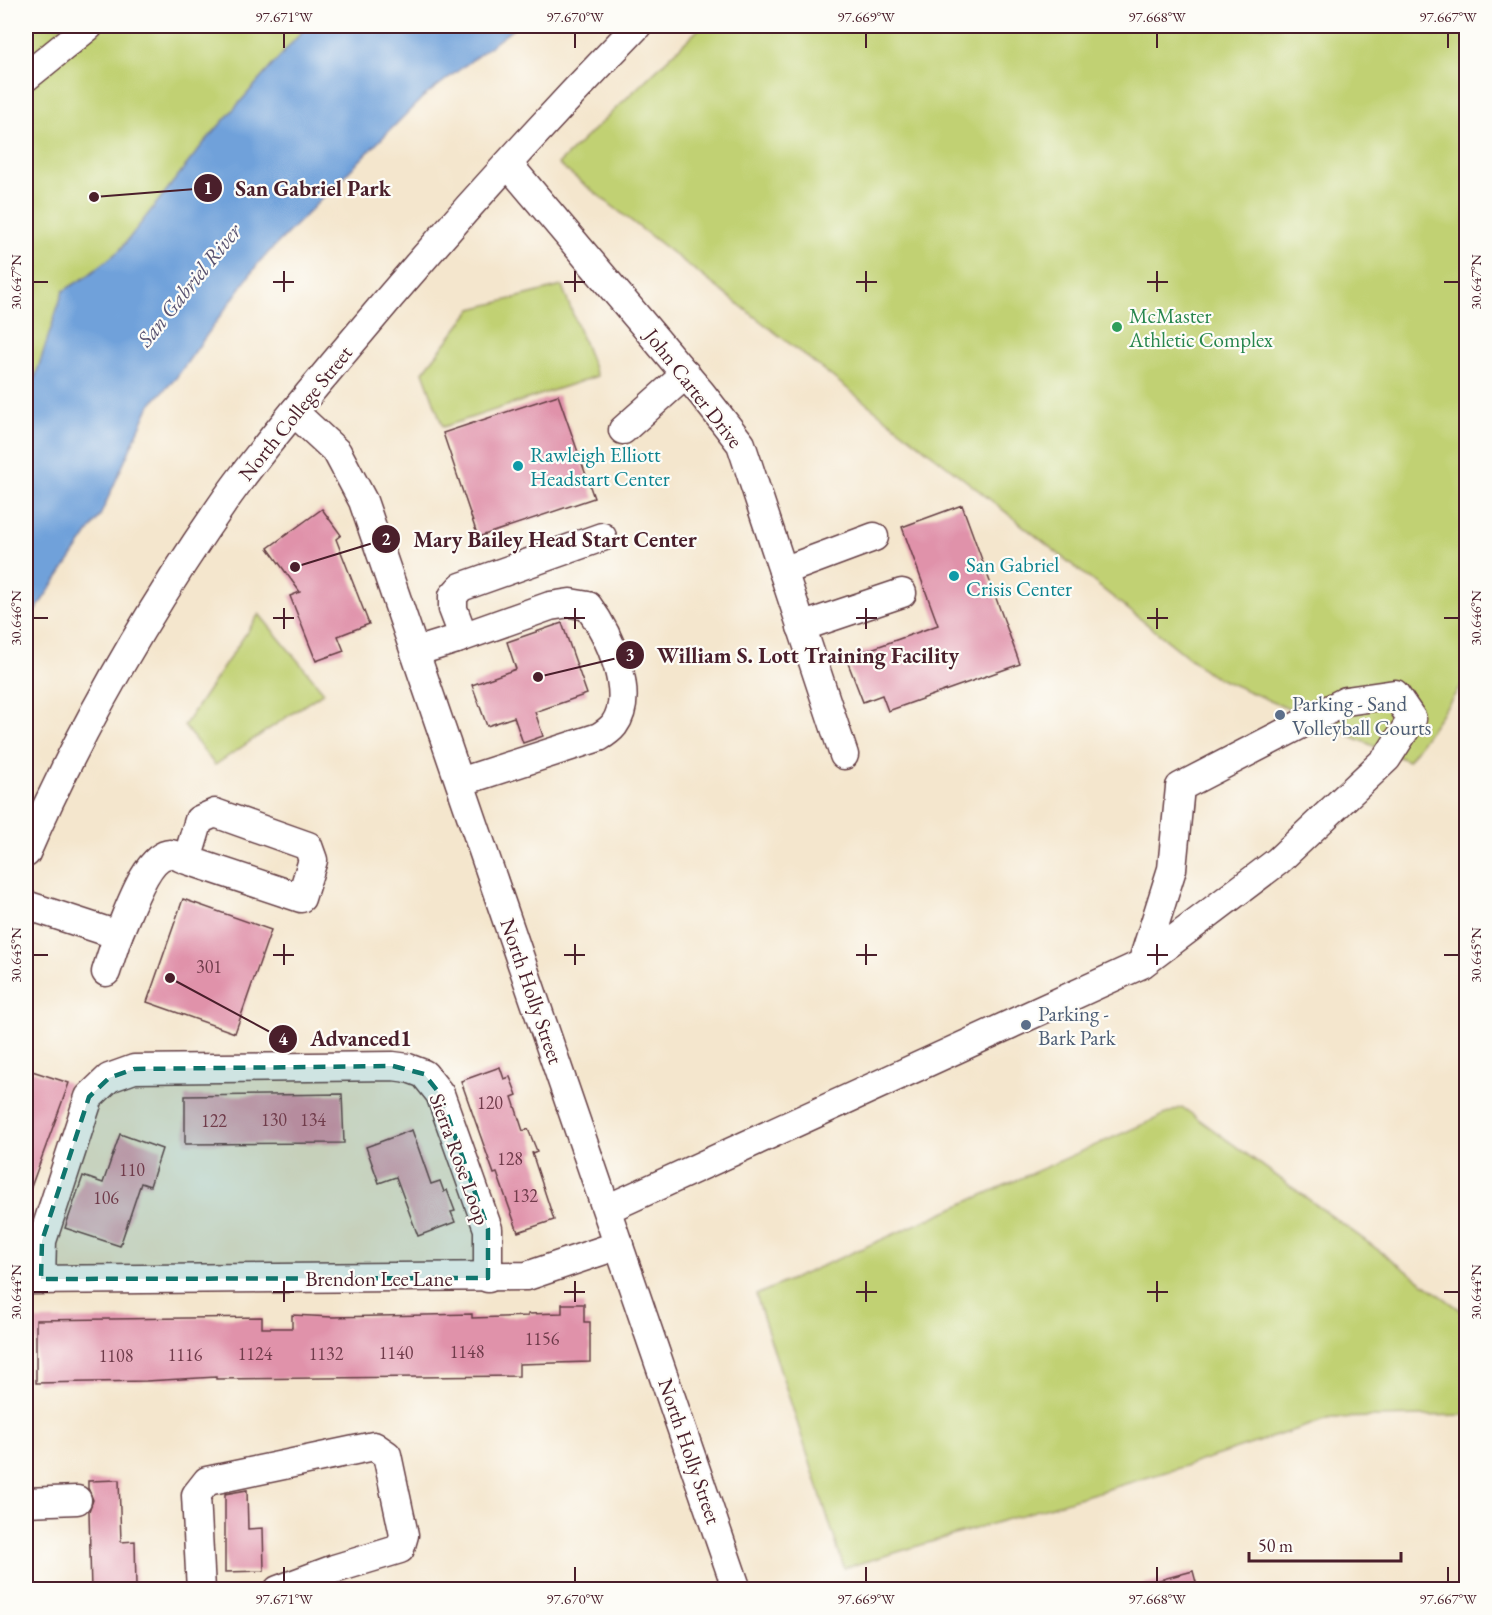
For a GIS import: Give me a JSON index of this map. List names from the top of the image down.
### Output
{
  "streets": {
    "street": [
      "John Carter Drive",
      "North College Street",
      "North Holly Street",
      "Sierra Rose Loop",
      "Brendon Lee Lane"
    ]
  },
  "crossings": [
    ["John Carter Drive", "North College Street"],
    ["North College Street", "North Holly Street"],
    ["North Holly Street", "Brendon Lee Lane"],
    ["Sierra Rose Loop", "Brendon Lee Lane"]
  ],
  "water": ["San Gabriel River"],
  "places": [
    "San Gabriel Park",
    "McMaster Athletic Complex",
    "Rawleigh Elliott Headstart Center",
    "Mary Bailey Head Start Center",
    "San Gabriel Crisis Center",
    "William S. Lott Training Facility",
    "Parking - Sand Volleyball Courts",
    "Advanced1",
    "Parking - Bark Park"
  ],
  "house_numbers": [
    "301",
    "120",
    "130",
    "134",
    "122",
    "128",
    "110",
    "132",
    "106",
    "1156",
    "1148",
    "1140",
    "1124",
    "1132",
    "1116",
    "1108"
  ],
  "scale_bar": "50 m",
  "coordinates": [
    "97.671°W",
    "97.670°W",
    "97.669°W",
    "97.668°W",
    "97.667°W",
    "30.647°N",
    "30.646°N",
    "30.645°N",
    "30.644°N"
  ]
}
